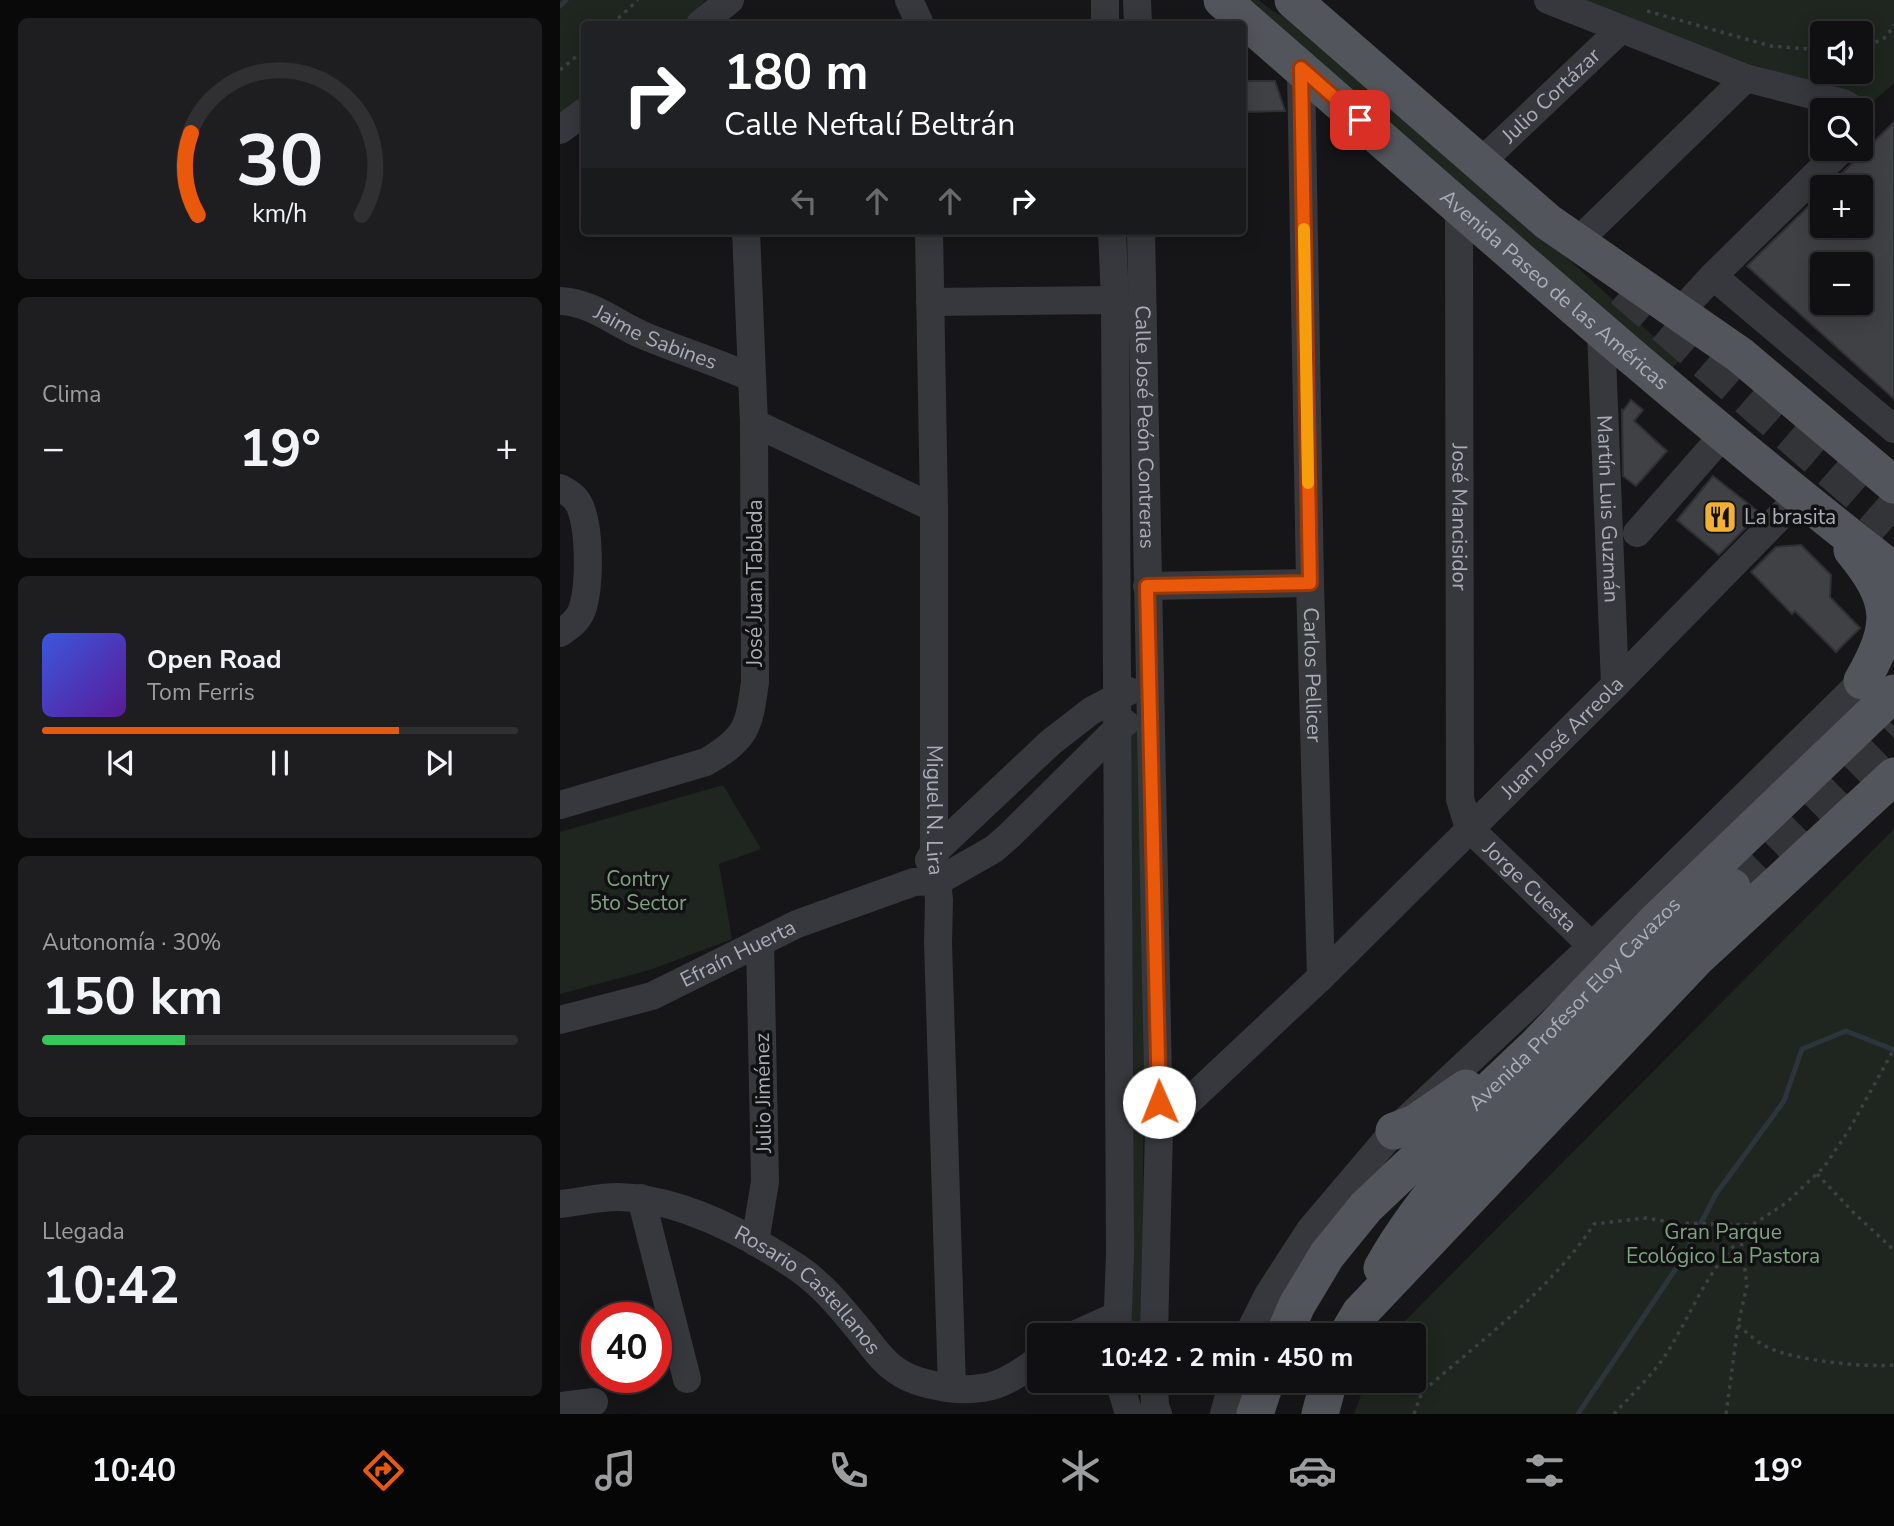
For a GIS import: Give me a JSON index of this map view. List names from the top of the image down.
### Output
{
  "streets": {
    "main road": ["Avenida Paseo de las Américas", "Avenida Profesor Eloy Cavazos"],
    "street": [
      "Julio Cortázar",
      "Jaime Sabines",
      "Calle José Peón Contreras",
      "Martín Luis Guzmán",
      "José Mancisidor",
      "José Juan Tablada",
      "Carlos Pellicer",
      "Juan José Arreola",
      "Miguel N. Lira",
      "Jorge Cuesta",
      "Efraín Huerta",
      "Julio Jiménez",
      "Rosario Castellanos"
    ]
  },
  "crossings": [
    ["Avenida Paseo de las Américas", "Martín Luis Guzmán"],
    ["Avenida Paseo de las Américas", "José Mancisidor"],
    ["Avenida Paseo de las Américas", "Carlos Pellicer"],
    ["Avenida Paseo de las Américas", "Juan José Arreola"],
    ["Jaime Sabines", "José Juan Tablada"],
    ["Calle José Peón Contreras", "Efraín Huerta"],
    ["Martín Luis Guzmán", "Juan José Arreola"],
    ["José Mancisidor", "Juan José Arreola"],
    ["José Mancisidor", "Jorge Cuesta"],
    ["Carlos Pellicer", "Juan José Arreola"],
    ["Juan José Arreola", "Jorge Cuesta"],
    ["Miguel N. Lira", "Efraín Huerta"],
    ["Miguel N. Lira", "Rosario Castellanos"],
    ["Efraín Huerta", "Julio Jiménez"],
    ["Julio Jiménez", "Rosario Castellanos"]
  ],
  "parks": ["Contry 5to Sector", "Gran Parque Ecológico La Pastora"],
  "places": {
    "restaurant": ["La brasita"]
  },
  "page": {
    "map_buttons": ["+", "−"],
    "turn": ["180 m", "Calle Neftalí Beltrán"],
    "tile": [
      "Clima",
      ["Autonomía · 30%", "150 km"],
      ["Llegada", "10:42"]
    ],
    "heat": ["−", "19°", "+"],
    "song": ["Open Road", "Tom Ferris"],
    "limit": "40",
    "trip": "10:42 · 2 min · 450 m",
    "tabs": ["10:40", "19°"],
    "gauge": ["30", "km/h"]
  }
}
